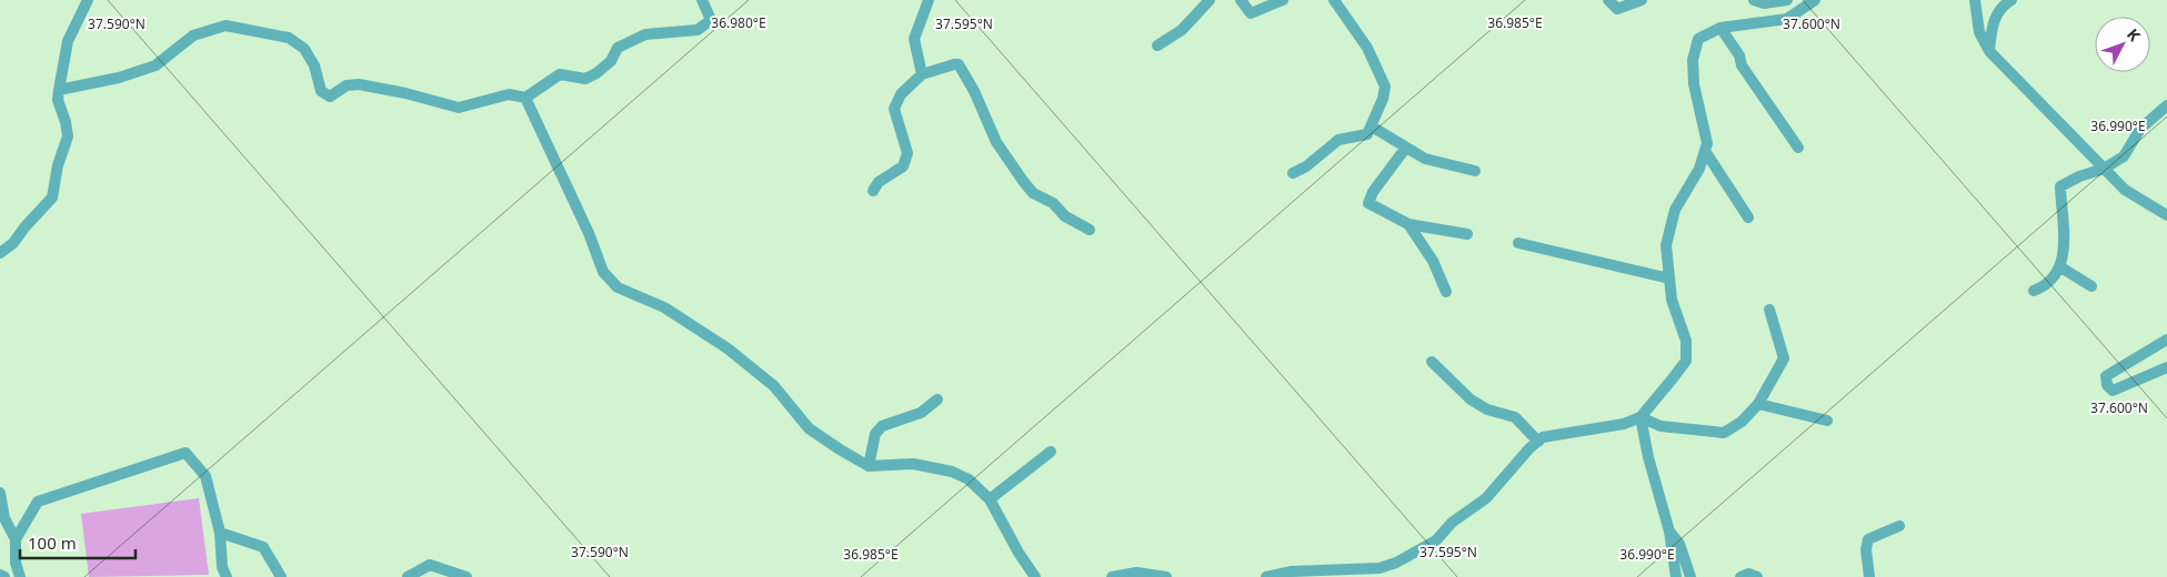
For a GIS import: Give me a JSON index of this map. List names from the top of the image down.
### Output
{
  "scale_bar": "100 m",
  "north": "top right",
  "coordinates": [
    "36.980°E",
    "36.985°E",
    "37.590°N",
    "37.595°N",
    "37.600°N",
    "36.990°E"
  ]
}
